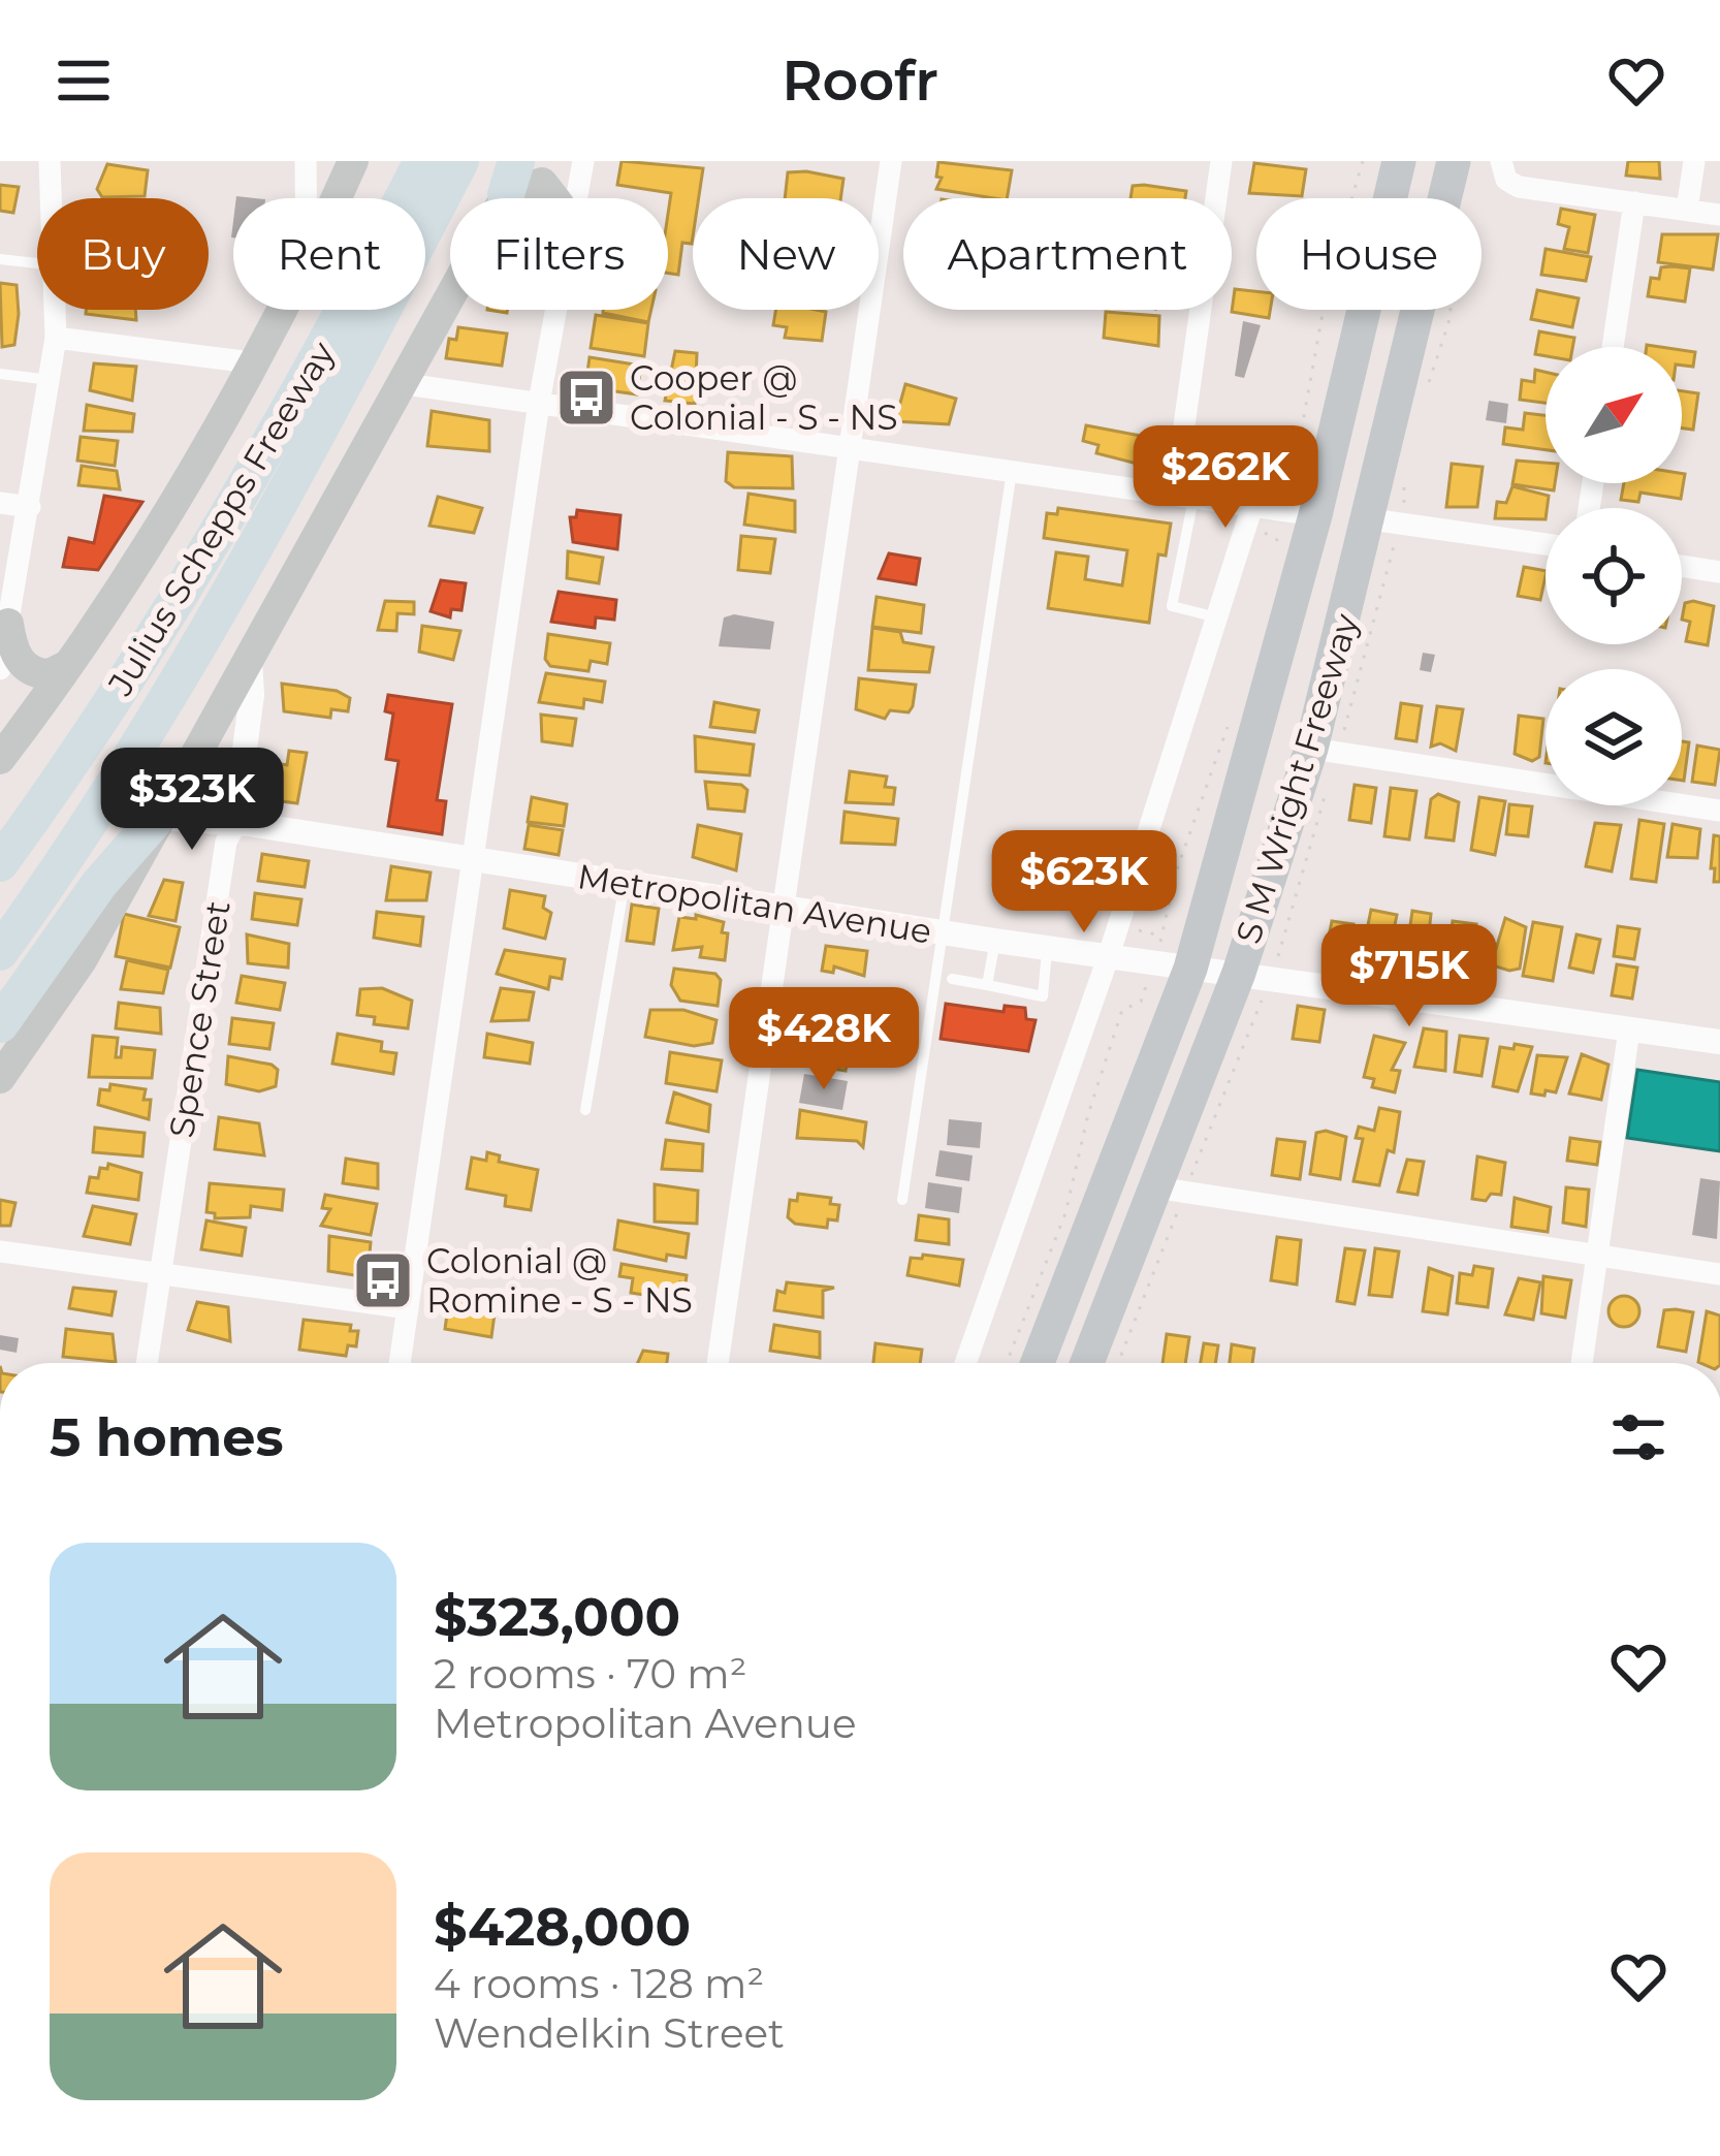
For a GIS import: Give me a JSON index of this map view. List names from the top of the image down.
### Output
{
  "streets": {
    "highway": ["Julius Schepps Freeway"],
    "main road": ["S M Wright Freeway"],
    "street": ["Metropolitan Avenue", "Spence Street"]
  },
  "crossings": [
    ["S M Wright Freeway", "Metropolitan Avenue"],
    ["Metropolitan Avenue", "Spence Street"]
  ],
  "places": {
    "bus stop": ["Cooper @ Colonial - S - NS", "Colonial @ Romine - S - NS"]
  },
  "north": "top right",
  "page": {
    "header": "Roofr",
    "chip": [
      "Buy",
      "Rent",
      "Filters",
      "New",
      "Apartment",
      "House"
    ],
    "price": [
      "$262K",
      "$323K",
      "$623K",
      "$715K",
      "$428K"
    ],
    "heading": "5 homes",
    "list": [
      {
        "name": "$323,000",
        "note": "2 rooms · 70 m² · Metropolitan Avenue"
      },
      {
        "name": "$428,000",
        "note": "4 rooms · 128 m² · Wendelkin Street"
      }
    ]
  }
}
